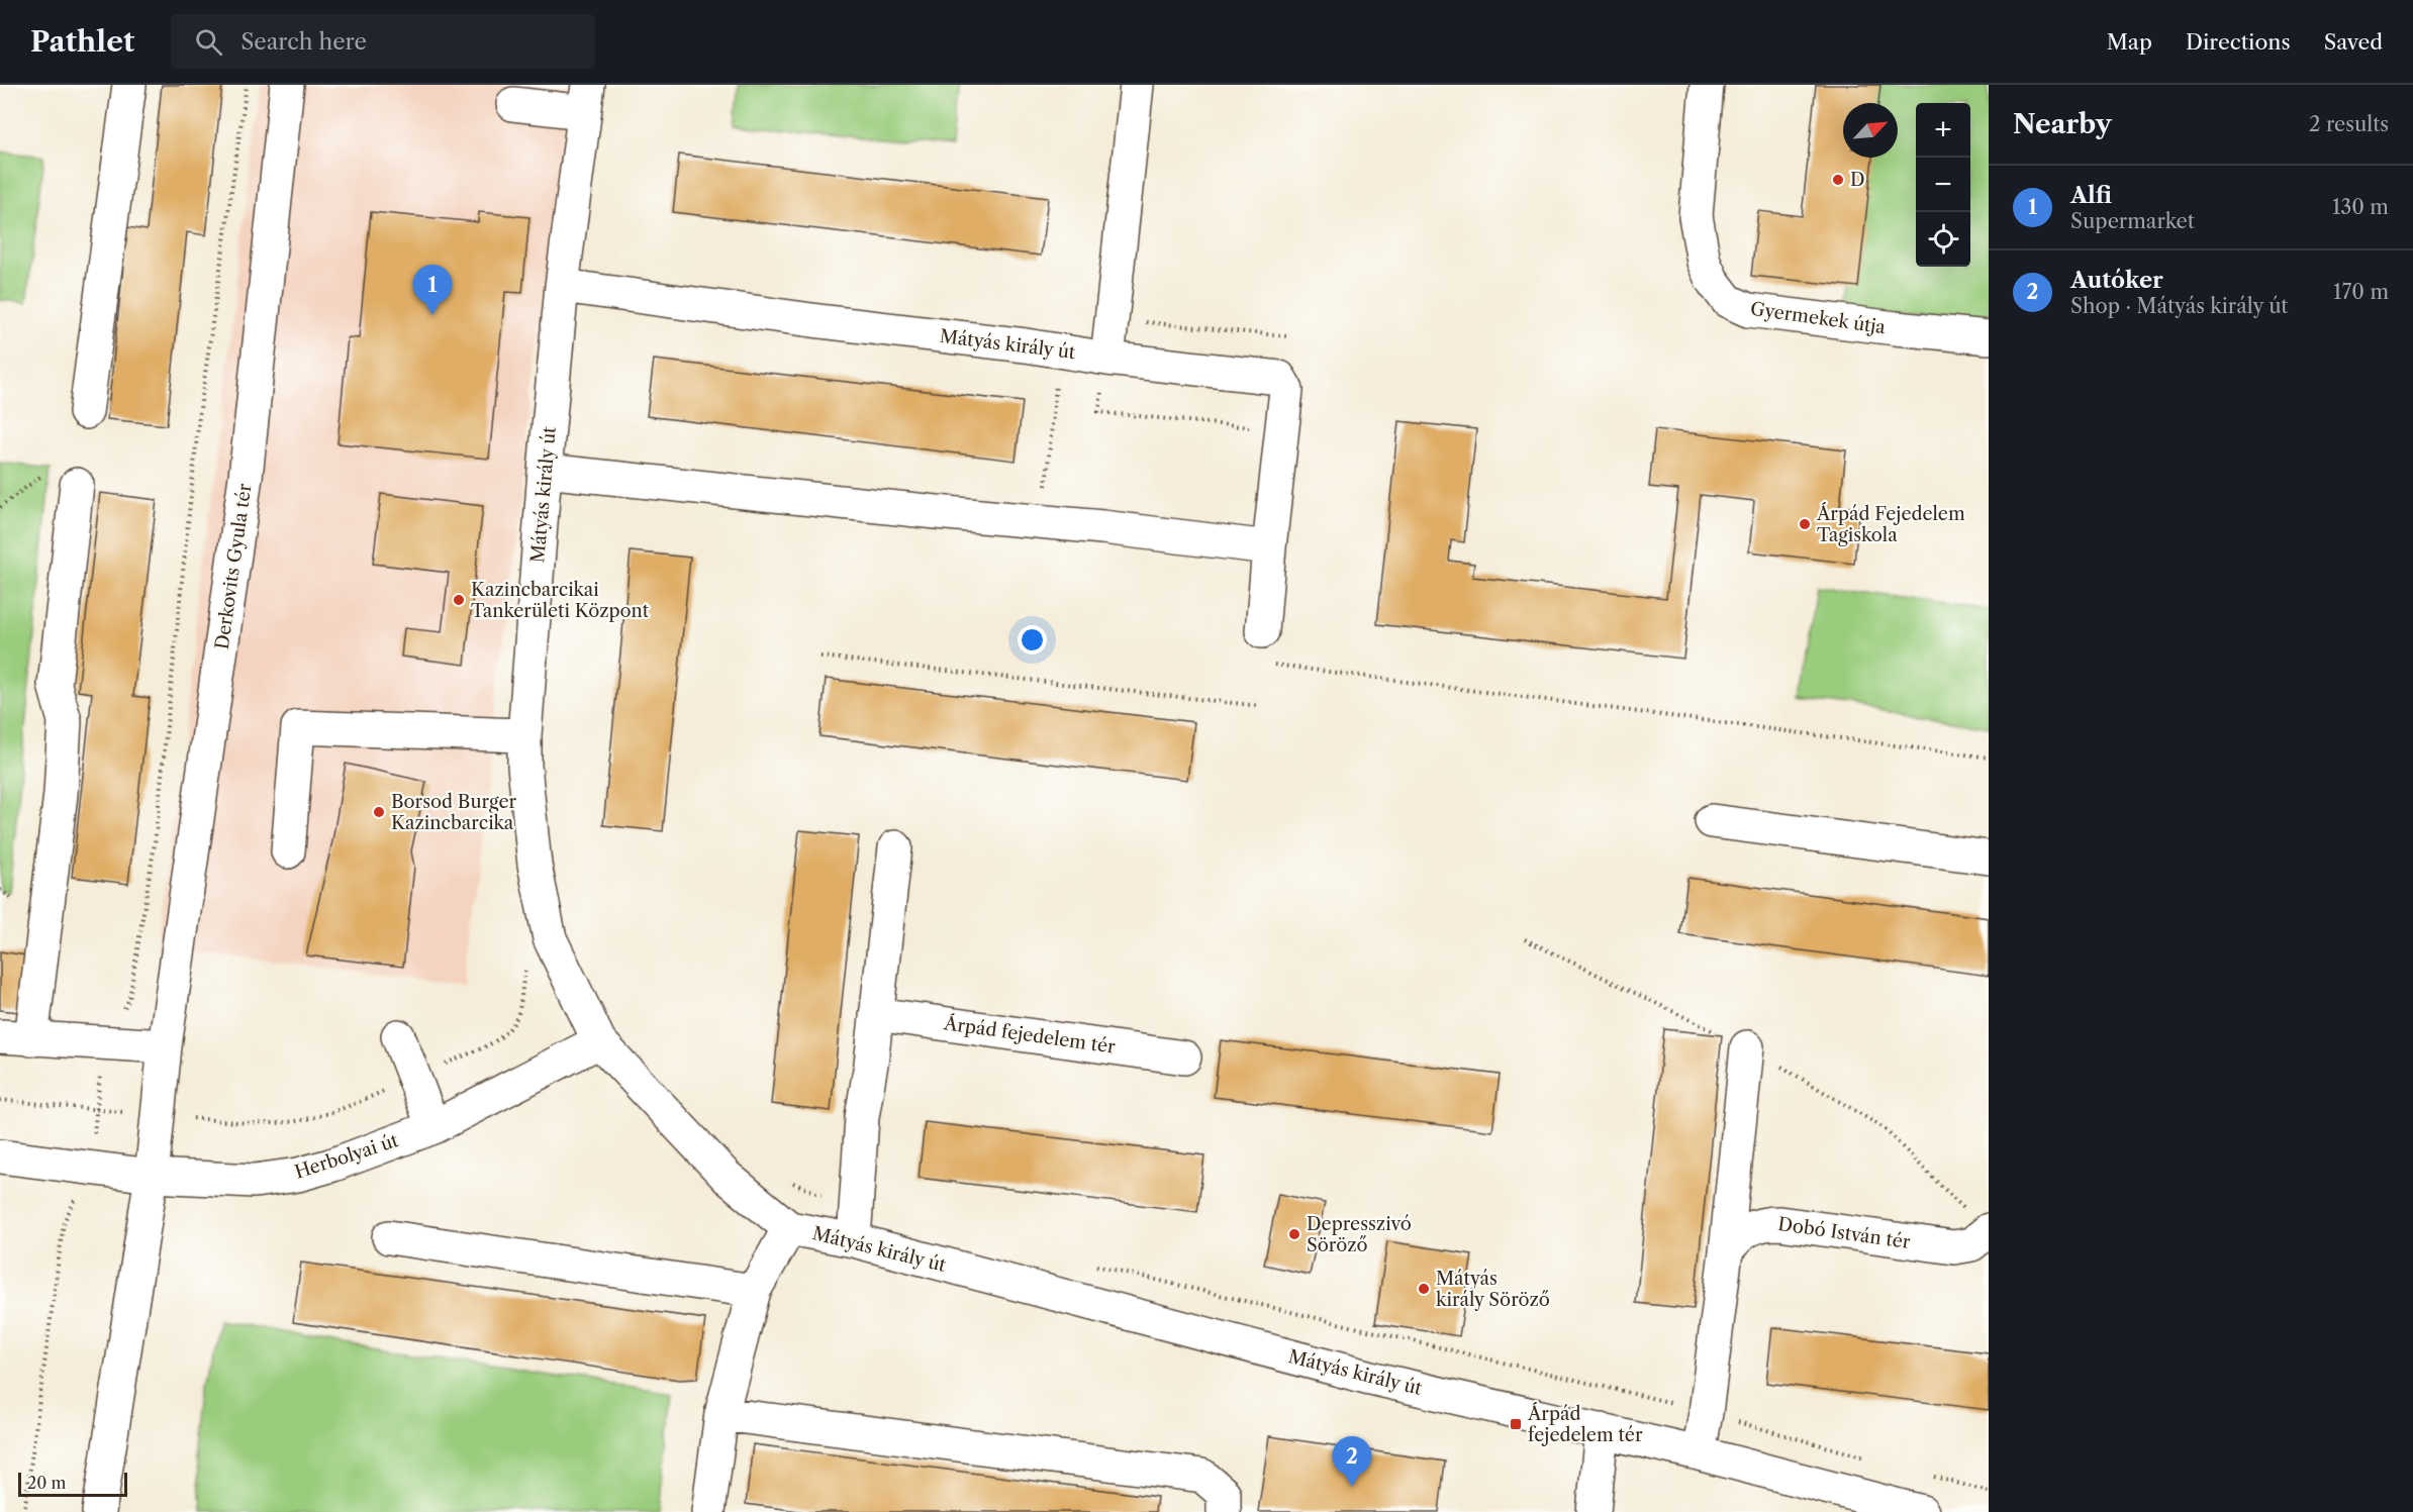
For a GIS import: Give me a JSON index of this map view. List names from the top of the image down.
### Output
{
  "streets": {
    "street": [
      "Gyermekek útja",
      "Mátyás király út",
      "Derkovits Gyula tér",
      "Árpád fejedelem tér",
      "Herbolyai út",
      "Dobó István tér"
    ]
  },
  "crossings": [
    ["Mátyás király út", "Herbolyai út"],
    ["Derkovits Gyula tér", "Herbolyai út"]
  ],
  "places": {
    "other": [
      "D",
      "Árpád Fejedelem Tagiskola",
      "Kazincbarcikai Tankerületi Központ",
      "Borsod Burger Kazincbarcika",
      "Depresszivó Söröző",
      "Mátyás király Söröző"
    ],
    "transit": ["Árpád fejedelem tér"]
  },
  "scale_bar": "20 m",
  "north": "top right",
  "page": {
    "header": "Pathlet",
    "search": "Search here",
    "nav": ["Map", "Directions", "Saved"],
    "heading": ["Nearby", "2 results"],
    "map_buttons": ["+", "−"],
    "list": [
      {
        "mark": "1",
        "name": "Alfi",
        "note": "Supermarket",
        "value": "130 m"
      },
      {
        "mark": "2",
        "name": "Autóker",
        "note": "Shop · Mátyás király út",
        "value": "170 m"
      }
    ],
    "pins": ["1", "2"],
    "scale": "20 m"
  }
}
